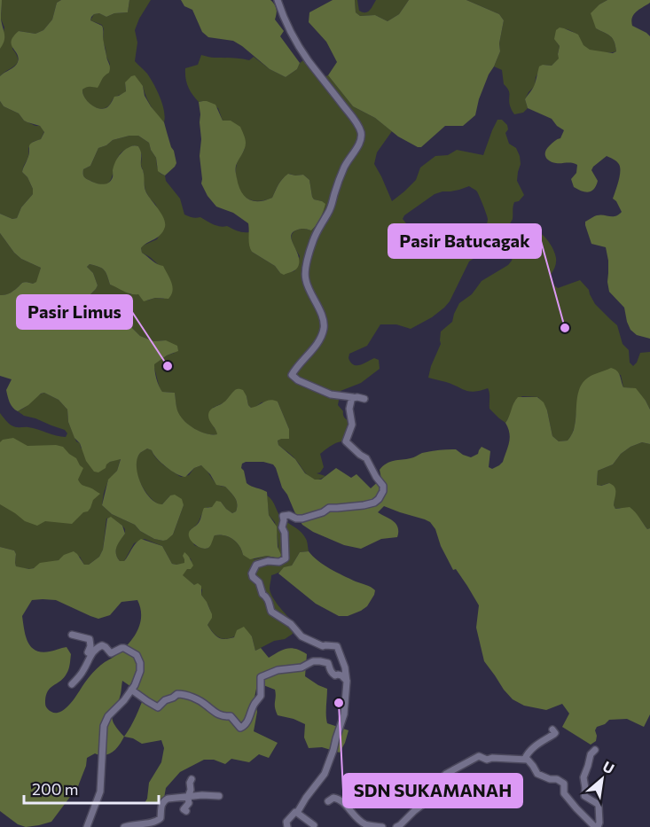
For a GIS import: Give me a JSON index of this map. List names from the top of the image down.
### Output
{
  "places": ["Pasir Batucagak", "Pasir Limus", "SDN SUKAMANAH"],
  "scale_bar": "200 m",
  "north": "top right"
}
